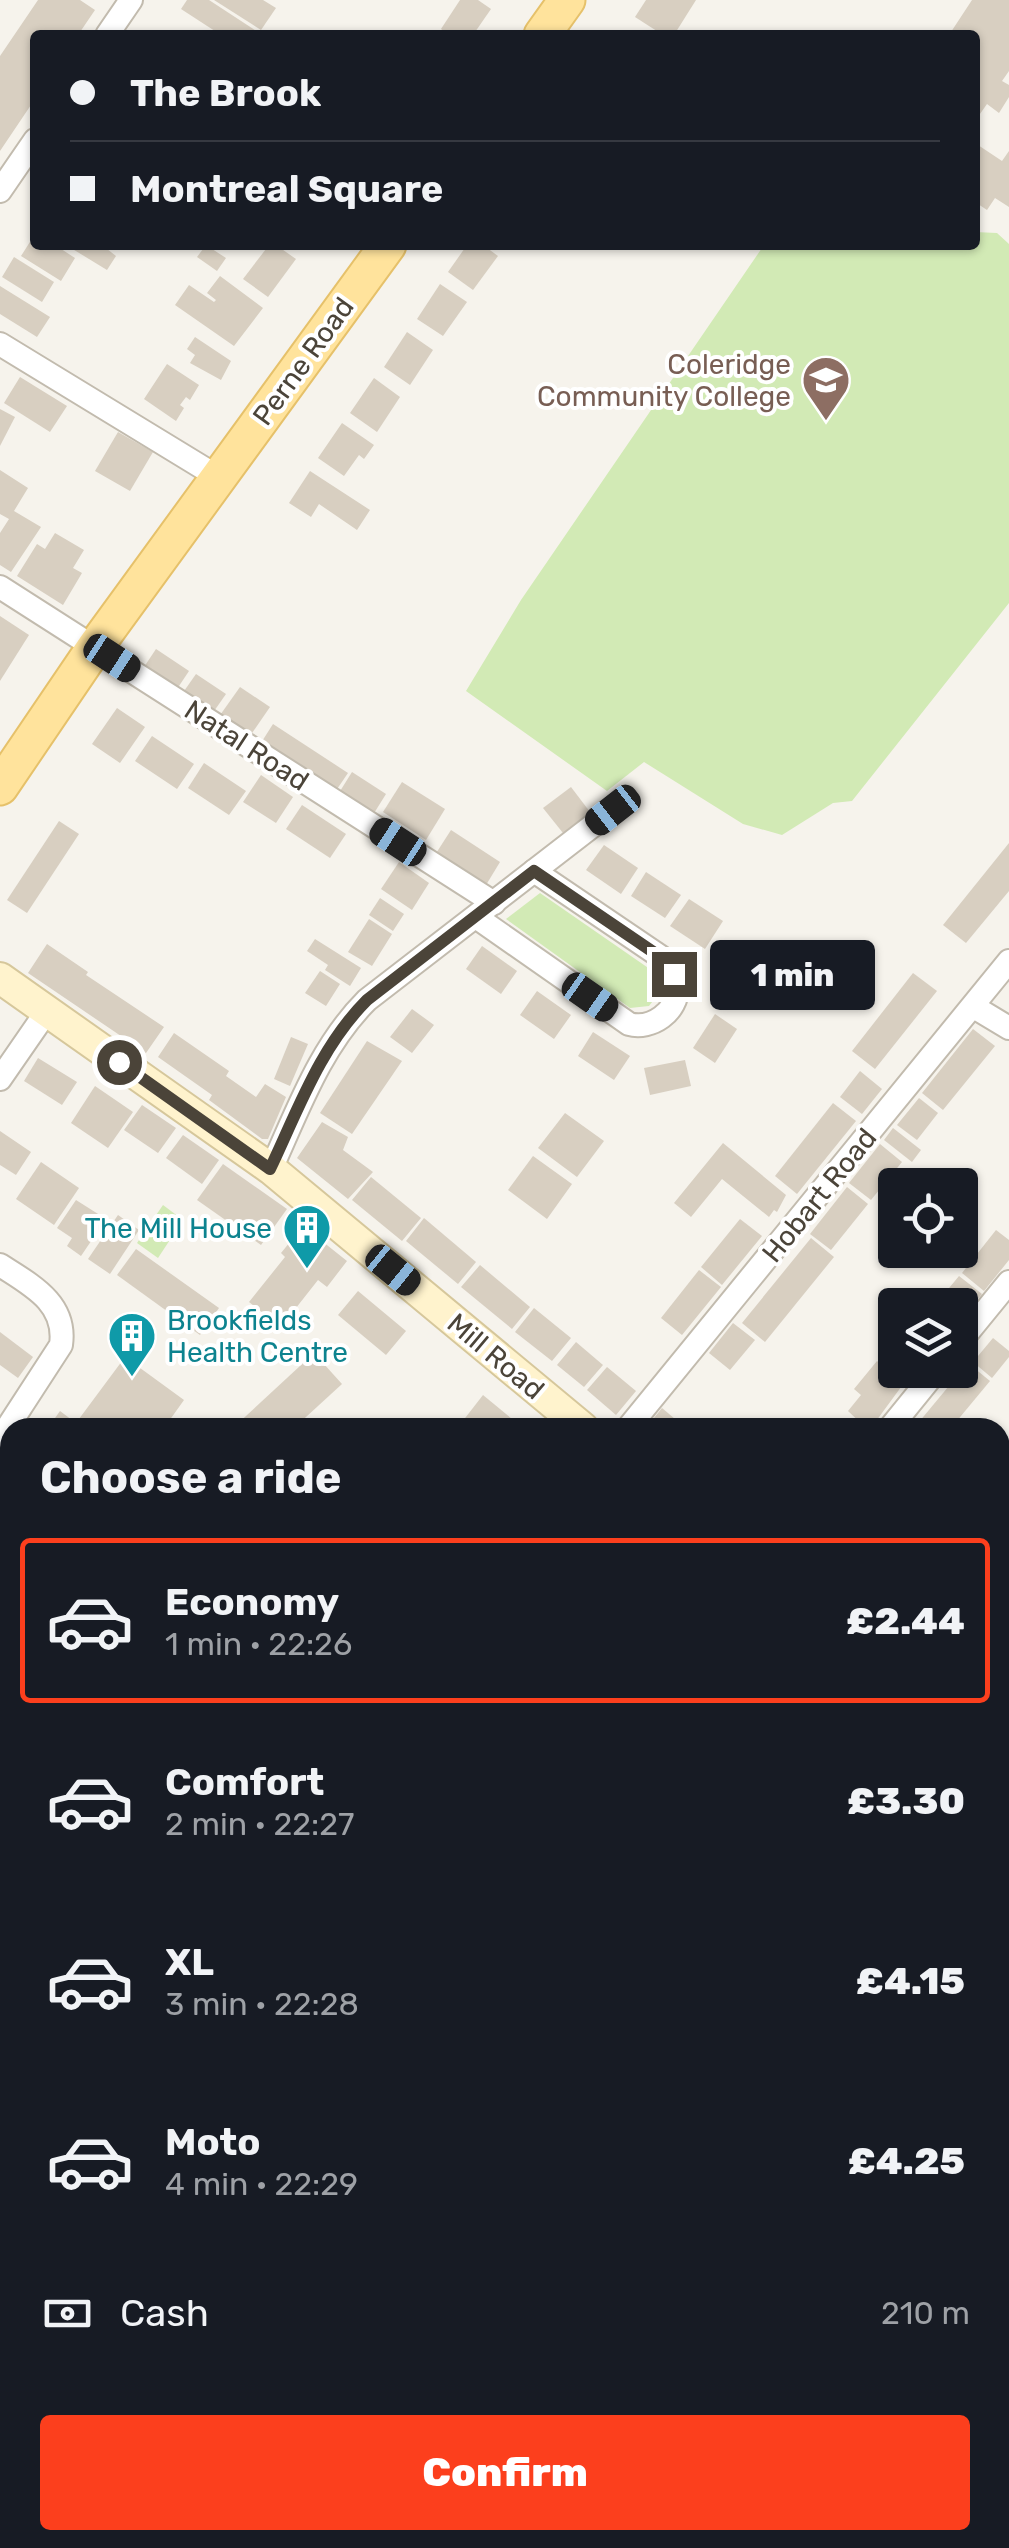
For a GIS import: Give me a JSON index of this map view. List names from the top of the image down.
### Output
{
  "streets": {
    "main road": ["Perne Road"],
    "street": ["Natal Road", "Hobart Road", "Mill Road"]
  },
  "crossings": [
    ["Perne Road", "Natal Road"]
  ],
  "places": {
    "school or university": ["Coleridge Community College"],
    "building": ["The Mill House", "Brookfields Health Centre"]
  },
  "page": {
    "banner": ["The Brook", "Montreal Square"],
    "bubble": "1 min",
    "heading": "Choose a ride",
    "list": [
      {
        "name": "Economy",
        "note": "1 min · 22:26",
        "value": "£2.44"
      },
      {
        "name": "Comfort",
        "note": "2 min · 22:27",
        "value": "£3.30"
      },
      {
        "name": "XL",
        "note": "3 min · 22:28",
        "value": "£4.15"
      },
      {
        "name": "Moto",
        "note": "4 min · 22:29",
        "value": "£4.25"
      }
    ],
    "pay": ["Cash", "210 m"],
    "buttons": "Confirm"
  }
}
